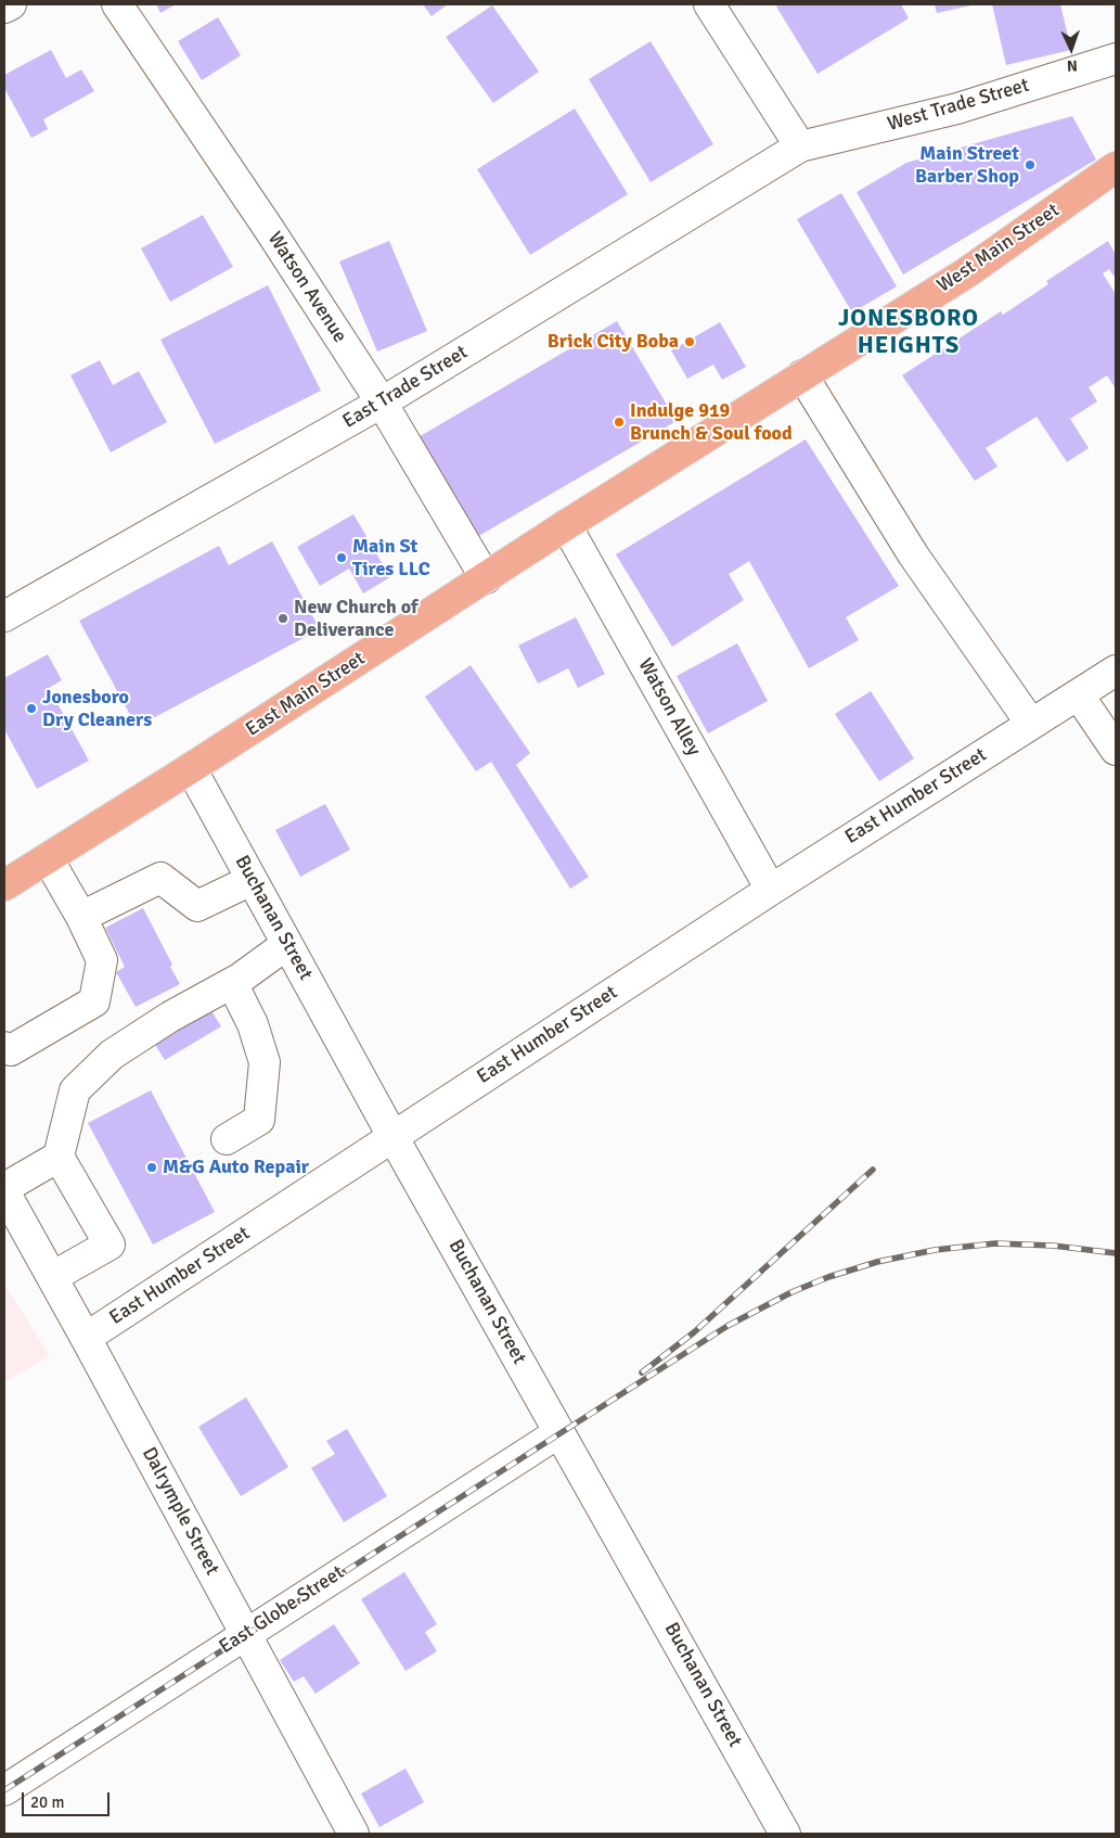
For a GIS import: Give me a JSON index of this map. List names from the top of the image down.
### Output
{
  "streets": {
    "main road": ["West Main Street", "East Main Street"],
    "street": [
      "West Trade Street",
      "Watson Avenue",
      "East Trade Street",
      "Watson Alley",
      "East Humber Street",
      "Buchanan Street",
      "Dalrymple Street",
      "East Globe Street"
    ]
  },
  "crossings": [
    ["West Trade Street", "East Trade Street"],
    ["West Main Street", "East Main Street"],
    ["Watson Avenue", "East Trade Street"],
    ["Watson Avenue", "East Main Street"],
    ["East Main Street", "Watson Alley"],
    ["East Main Street", "Buchanan Street"],
    ["Watson Alley", "East Humber Street"],
    ["East Humber Street", "Buchanan Street"],
    ["East Humber Street", "Dalrymple Street"],
    ["Buchanan Street", "East Globe Street"],
    ["Dalrymple Street", "East Globe Street"]
  ],
  "districts": ["JONESBORO HEIGHTS"],
  "places": [
    "Main Street Barber Shop",
    "Brick City Boba",
    "Indulge 919 Brunch & Soul food",
    "Main St Tires LLC",
    "New Church of Deliverance",
    "Jonesboro Dry Cleaners",
    "M&G Auto Repair"
  ],
  "scale_bar": "20 m",
  "north": "bottom"
}
